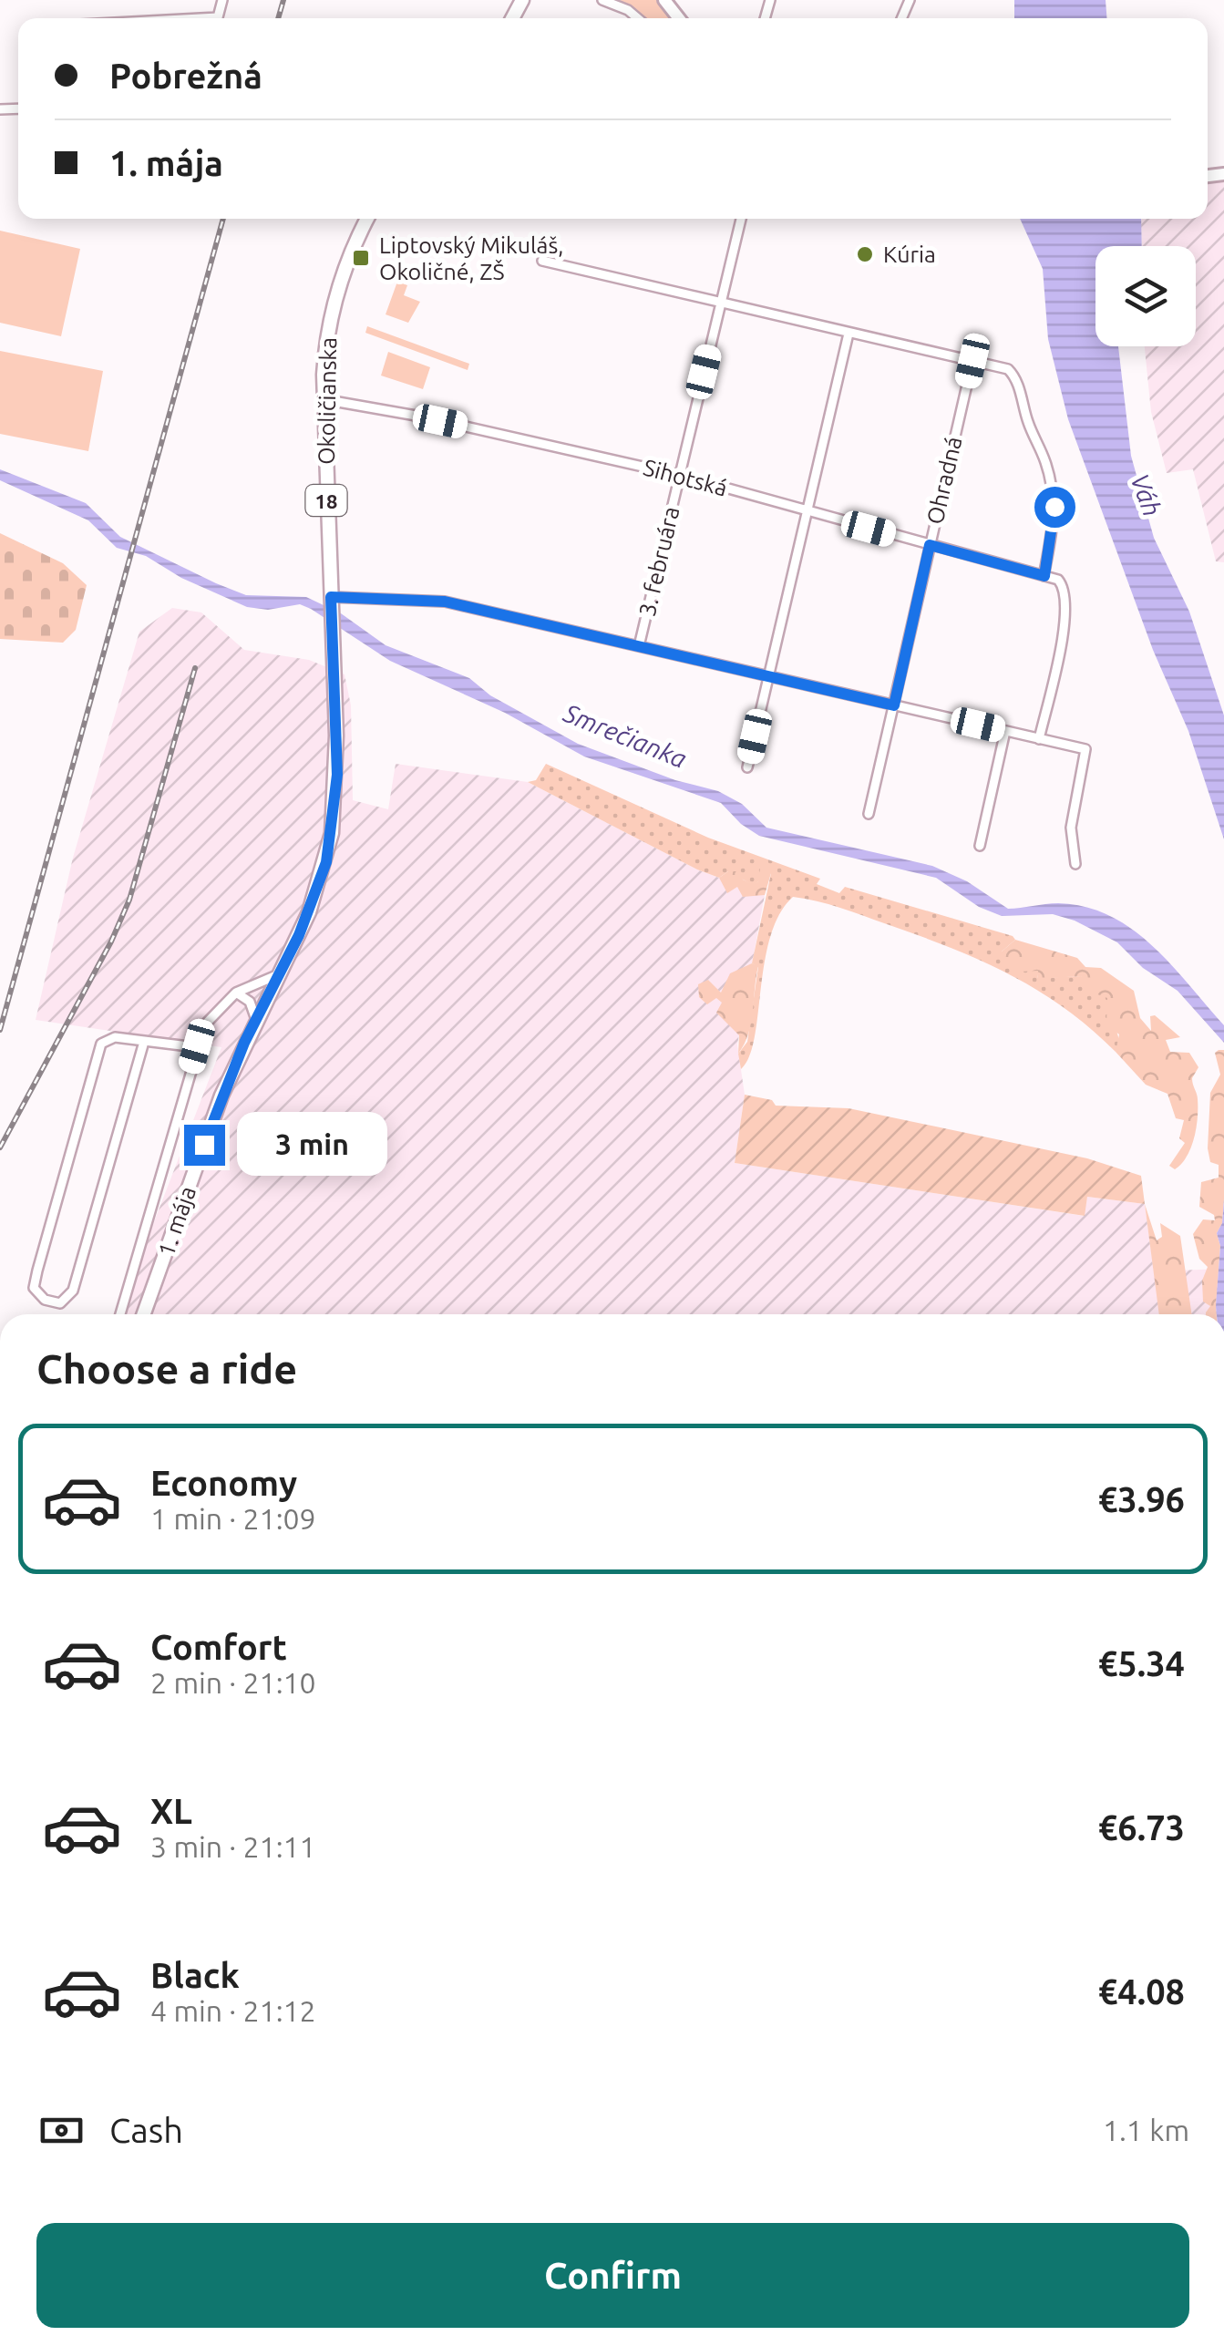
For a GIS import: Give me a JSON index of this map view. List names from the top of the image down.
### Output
{
  "streets": {
    "main road": ["Okoličianska", "18", "1. mája"],
    "street": ["Sihotská", "Ohradná", "3. februára"]
  },
  "crossings": [
    ["Okoličianska", "Sihotská"],
    ["Okoličianska", "1. mája"],
    ["Sihotská", "Ohradná"],
    ["Sihotská", "3. februára"]
  ],
  "water": ["Váh", "Smrečianka"],
  "places": {
    "other": ["Kúria"],
    "transit": ["Liptovský Mikuláš, Okoličné, ZŠ"]
  },
  "page": {
    "banner": ["Pobrežná", "1. mája"],
    "bubble": "3 min",
    "heading": "Choose a ride",
    "list": [
      {
        "name": "Economy",
        "note": "1 min · 21:09",
        "value": "€3.96"
      },
      {
        "name": "Comfort",
        "note": "2 min · 21:10",
        "value": "€5.34"
      },
      {
        "name": "XL",
        "note": "3 min · 21:11",
        "value": "€6.73"
      },
      {
        "name": "Black",
        "note": "4 min · 21:12",
        "value": "€4.08"
      }
    ],
    "pay": ["Cash", "1.1 km"],
    "buttons": "Confirm"
  }
}
